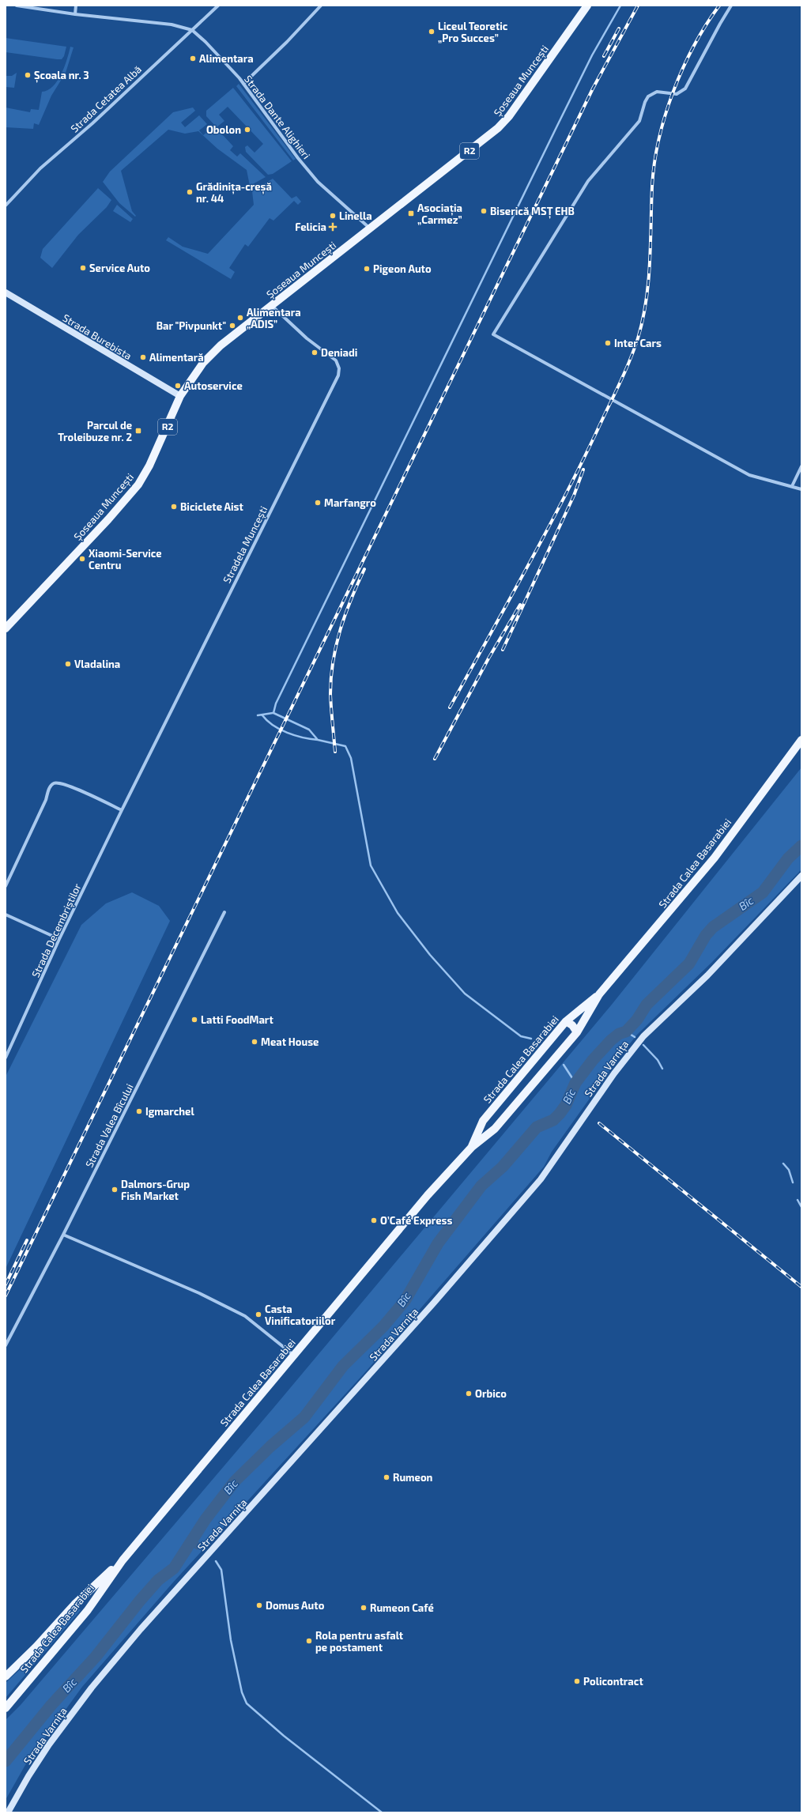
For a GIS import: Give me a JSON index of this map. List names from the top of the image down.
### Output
{
  "streets": {
    "main road": ["Șoseaua Muncești", "R2", "Strada Calea Basarabiei"],
    "street": [
      "Strada Cetatea Albă",
      "Strada Dante Alighieri",
      "Strada Burebista",
      "Stradela Muncești",
      "Strada Decembriștilor",
      "Strada Varnița",
      "Strada Valea Bîcului"
    ]
  },
  "crossings": [
    ["Șoseaua Muncești", "Strada Dante Alighieri"],
    ["Șoseaua Muncești", "Strada Burebista"],
    ["Șoseaua Muncești", "Stradela Muncești"],
    ["Strada Cetatea Albă", "Strada Dante Alighieri"],
    ["Stradela Muncești", "Strada Decembriștilor"]
  ],
  "water": ["Bîc"],
  "places": {
    "other": [
      "Liceul Teoretic „Pro Succes”",
      "Alimentara",
      "Școala nr. 3",
      "Obolon",
      "Grădinița-creșă nr. 44",
      "Biserică MSȚ EHB",
      "Linella",
      "Service Auto",
      "Pigeon Auto",
      "Alimentara „ADIS”",
      "Bar \"Pivpunkt\"",
      "Inter Cars",
      "Deniadi",
      "Alimentară",
      "Autoservice",
      "Marfangro",
      "Biciclete Aist",
      "Xiaomi-Service Centru",
      "Vladalina",
      "Latti FoodMart",
      "Meat House",
      "Igmarchel",
      "Dalmors-Grup Fish Market",
      "O’Café Express",
      "Casta Vinificatoriilor",
      "Orbico",
      "Rumeon",
      "Domus Auto",
      "Rumeon Café",
      "Rola pentru asfalt pe postament",
      "Policontract"
    ],
    "transit": ["Asociația „Carmez”", "Parcul de Troleibuze nr. 2"],
    "health": ["Felicia"]
  }
}
